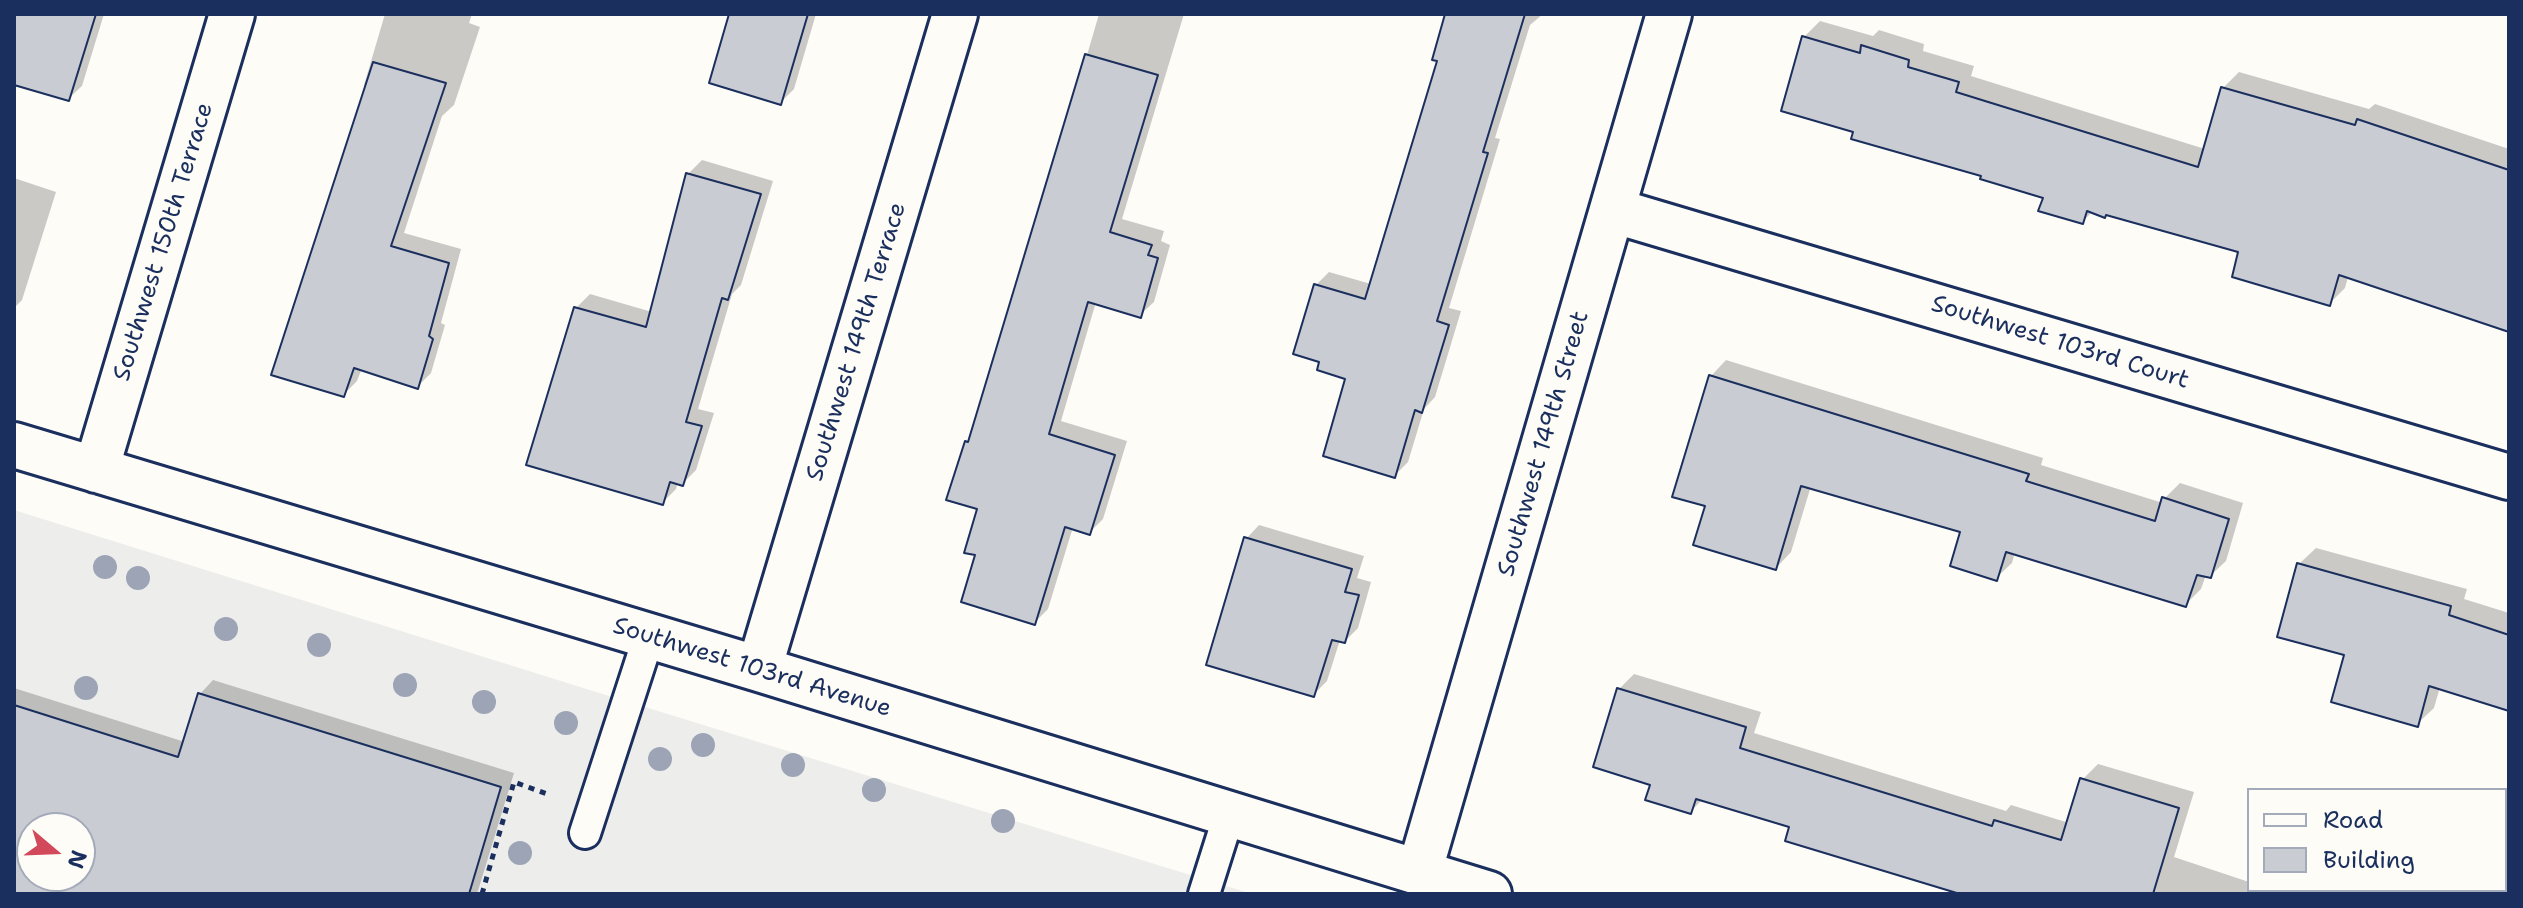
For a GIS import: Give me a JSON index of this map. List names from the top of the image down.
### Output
{
  "streets": {
    "street": [
      "Southwest 150th Terrace",
      "Southwest 149th Terrace",
      "Southwest 103rd Court",
      "Southwest 149th Street",
      "Southwest 103rd Avenue"
    ]
  },
  "crossings": [
    ["Southwest 150th Terrace", "Southwest 103rd Avenue"],
    ["Southwest 149th Terrace", "Southwest 103rd Avenue"],
    ["Southwest 103rd Court", "Southwest 149th Street"],
    ["Southwest 149th Street", "Southwest 103rd Avenue"]
  ],
  "legend": ["Road", "Building"],
  "north": "right"
}
